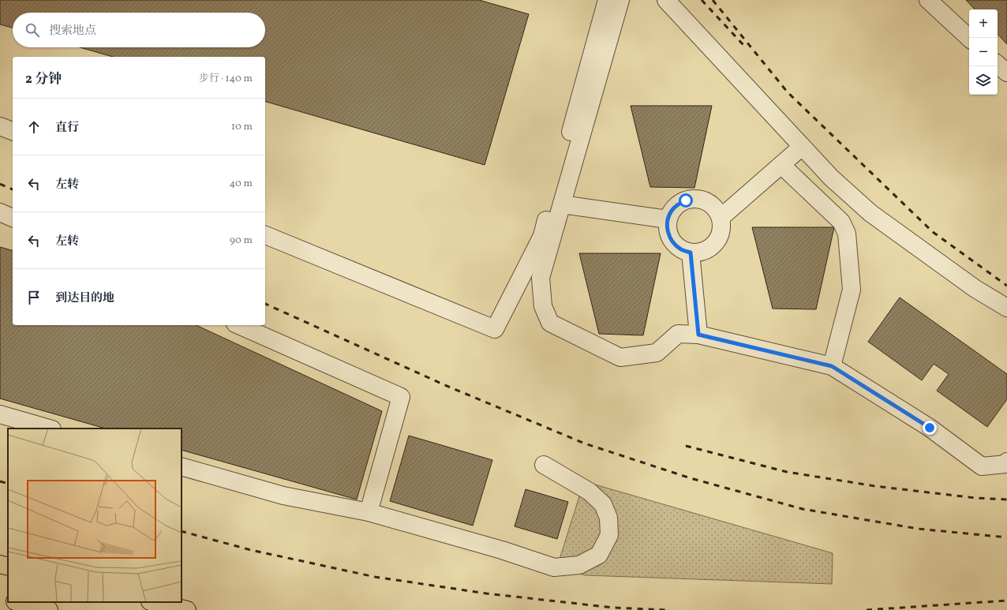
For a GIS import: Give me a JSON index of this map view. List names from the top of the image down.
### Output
{
  "page": {
    "map_buttons": ["+", "−"],
    "search": "搜索地点",
    "heading": ["2 分钟", "步行 · 140 m"],
    "list": [
      ["直行", "10 m"],
      ["左转", "40 m"],
      ["左转", "90 m"],
      "到达目的地"
    ]
  }
}
